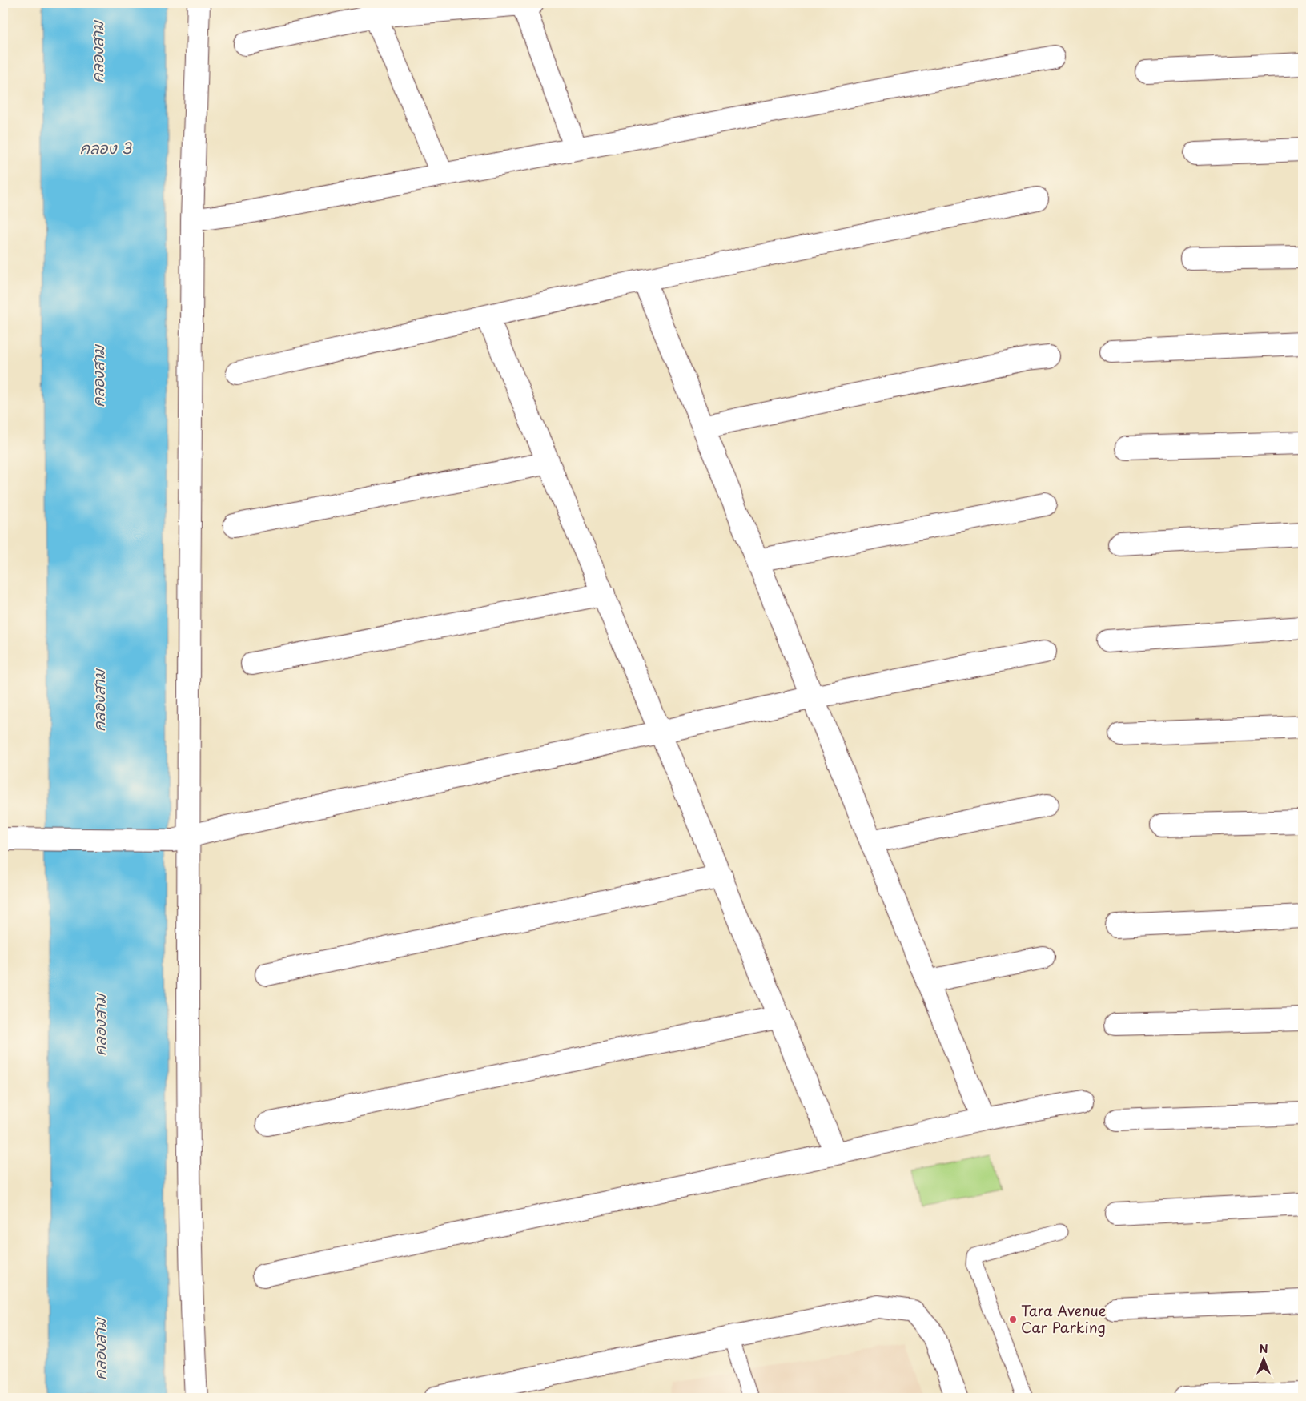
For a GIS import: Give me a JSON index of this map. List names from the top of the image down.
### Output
{
  "water": ["คลองสาม", "คลอง 3"],
  "places": ["Tara Avenue Car Parking"],
  "north": "top"
}
